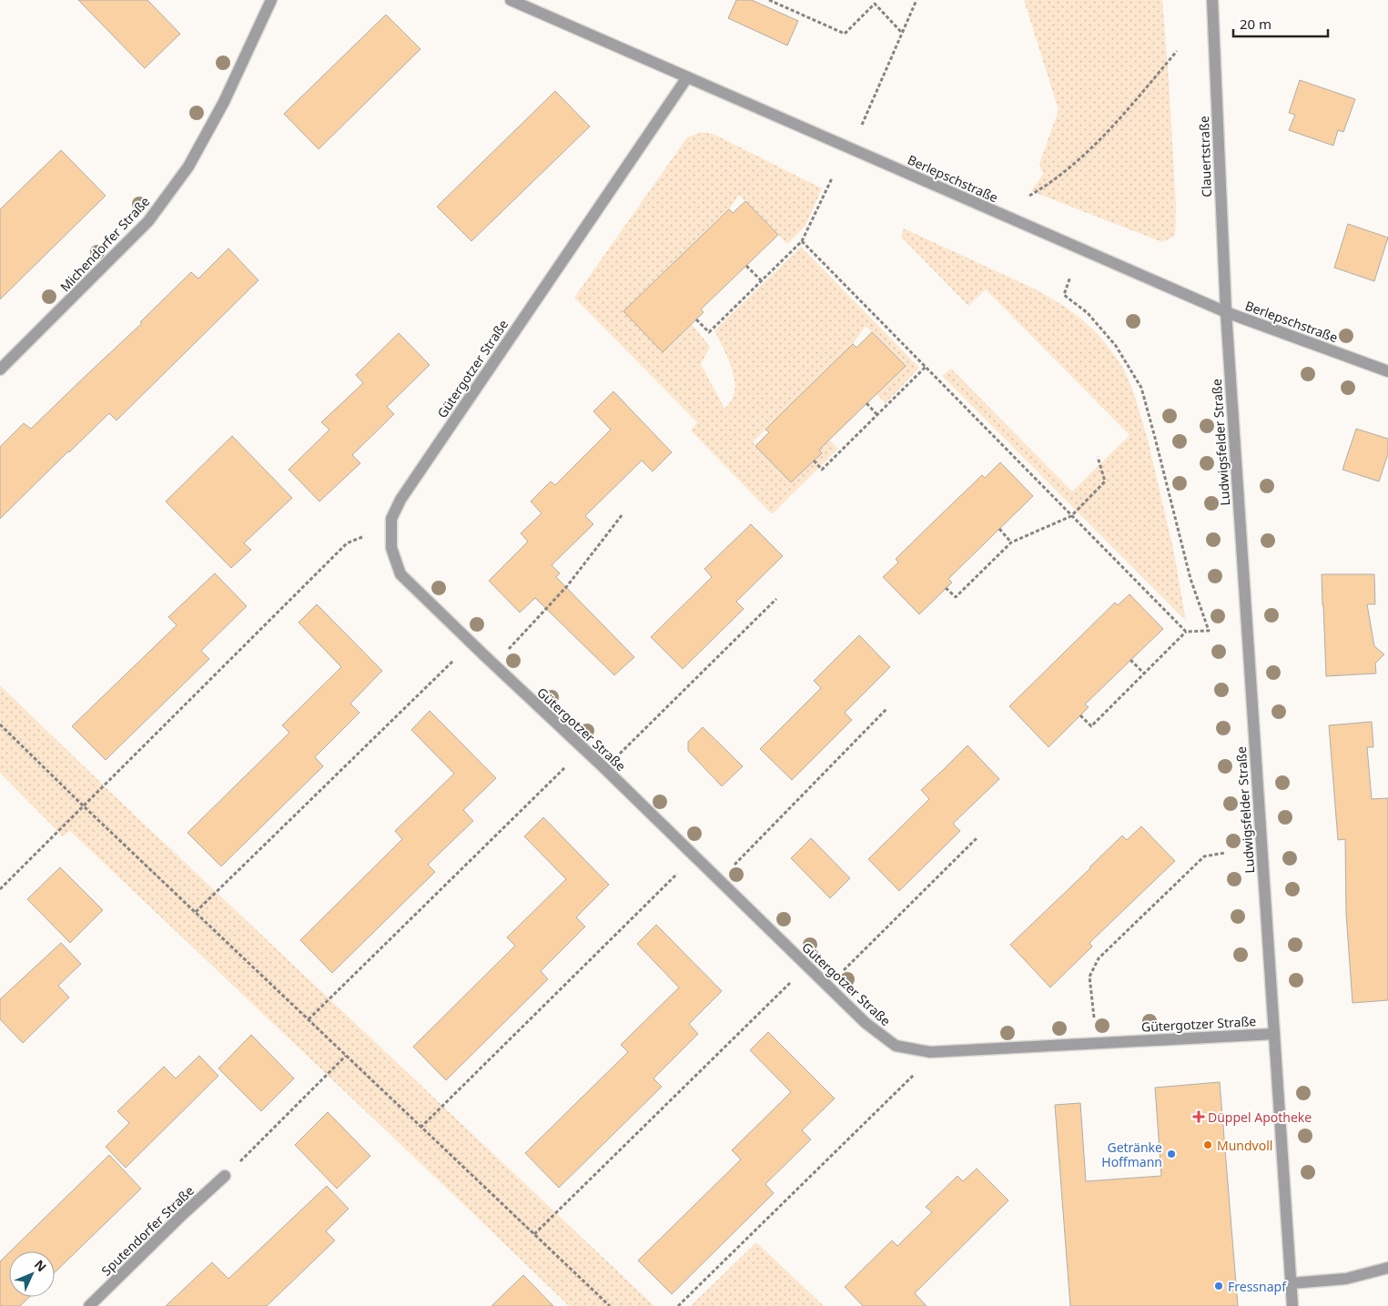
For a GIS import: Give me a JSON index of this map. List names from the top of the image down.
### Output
{
  "streets": {
    "street": [
      "Clauertstraße",
      "Berlepschstraße",
      "Michendorfer Straße",
      "Gütergotzer Straße",
      "Ludwigsfelder Straße",
      "Sputendorfer Straße"
    ]
  },
  "crossings": [
    ["Clauertstraße", "Berlepschstraße"],
    ["Clauertstraße", "Ludwigsfelder Straße"],
    ["Berlepschstraße", "Gütergotzer Straße"],
    ["Berlepschstraße", "Ludwigsfelder Straße"],
    ["Gütergotzer Straße", "Ludwigsfelder Straße"]
  ],
  "places": {
    "health": ["Düppel Apotheke"],
    "other": ["Mundvoll", "Getränke Hoffmann", "Fressnapf"]
  },
  "scale_bar": "20 m",
  "north": "top right"
}
